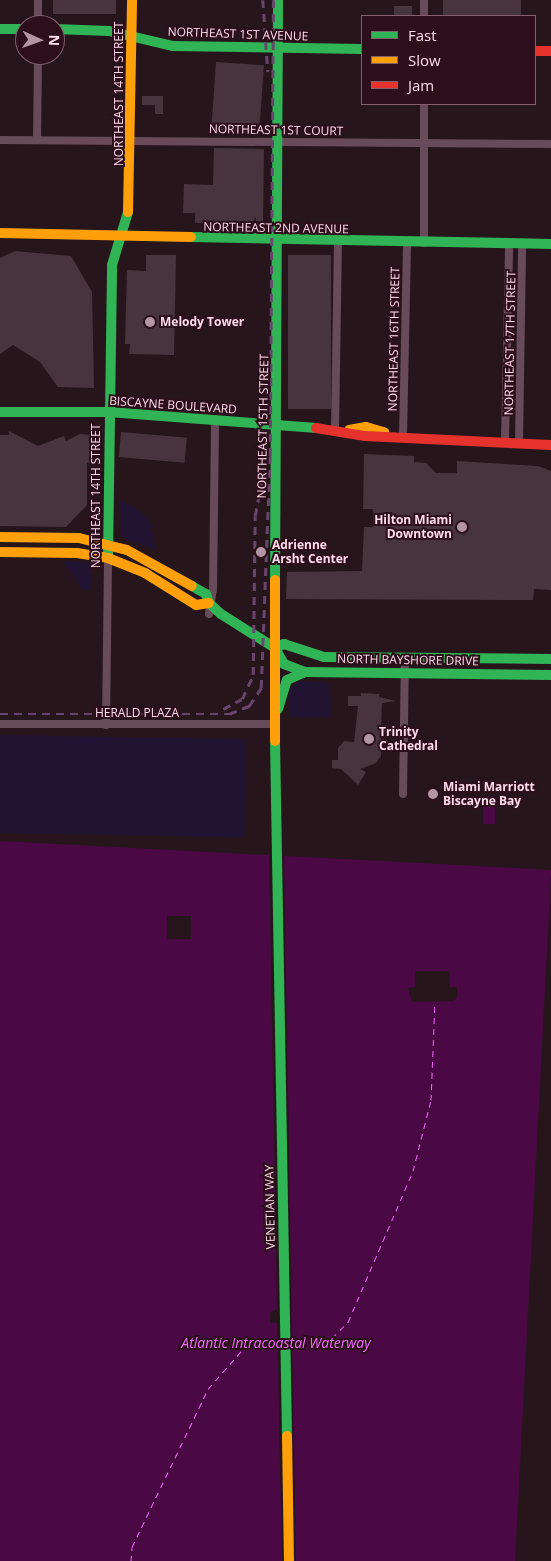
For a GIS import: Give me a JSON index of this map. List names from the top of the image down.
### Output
{
  "streets": {
    "main road": [
      "NORTHEAST 1ST AVENUE",
      "NORTHEAST 14TH STREET",
      "NORTHEAST 2ND AVENUE",
      "BISCAYNE BOULEVARD",
      "NORTHEAST 15TH STREET",
      "NORTH BAYSHORE DRIVE",
      "VENETIAN WAY"
    ],
    "street": [
      "NORTHEAST 1ST COURT",
      "NORTHEAST 16TH STREET",
      "NORTHEAST 17TH STREET",
      "HERALD PLAZA"
    ]
  },
  "crossings": [
    ["NORTHEAST 1ST AVENUE", "NORTHEAST 14TH STREET"],
    ["NORTHEAST 1ST AVENUE", "NORTHEAST 15TH STREET"],
    ["NORTHEAST 14TH STREET", "NORTHEAST 1ST COURT"],
    ["NORTHEAST 14TH STREET", "NORTHEAST 2ND AVENUE"],
    ["NORTHEAST 14TH STREET", "BISCAYNE BOULEVARD"],
    ["NORTHEAST 14TH STREET", "NORTH BAYSHORE DRIVE"],
    ["NORTHEAST 14TH STREET", "HERALD PLAZA"],
    ["NORTHEAST 1ST COURT", "NORTHEAST 15TH STREET"],
    ["NORTHEAST 2ND AVENUE", "NORTHEAST 16TH STREET"],
    ["NORTHEAST 2ND AVENUE", "NORTHEAST 17TH STREET"],
    ["NORTHEAST 2ND AVENUE", "NORTHEAST 15TH STREET"],
    ["NORTHEAST 16TH STREET", "BISCAYNE BOULEVARD"],
    ["NORTHEAST 17TH STREET", "BISCAYNE BOULEVARD"],
    ["BISCAYNE BOULEVARD", "NORTHEAST 15TH STREET"],
    ["NORTHEAST 15TH STREET", "NORTH BAYSHORE DRIVE"],
    ["NORTHEAST 15TH STREET", "HERALD PLAZA"],
    ["NORTHEAST 15TH STREET", "VENETIAN WAY"]
  ],
  "water": ["Atlantic Intracoastal Waterway"],
  "places": [
    "Melody Tower",
    "Hilton Miami Downtown",
    "Adrienne Arsht Center",
    "Trinity Cathedral",
    "Miami Marriott Biscayne Bay"
  ],
  "legend": ["Fast", "Slow", "Jam"],
  "north": "right"
}
